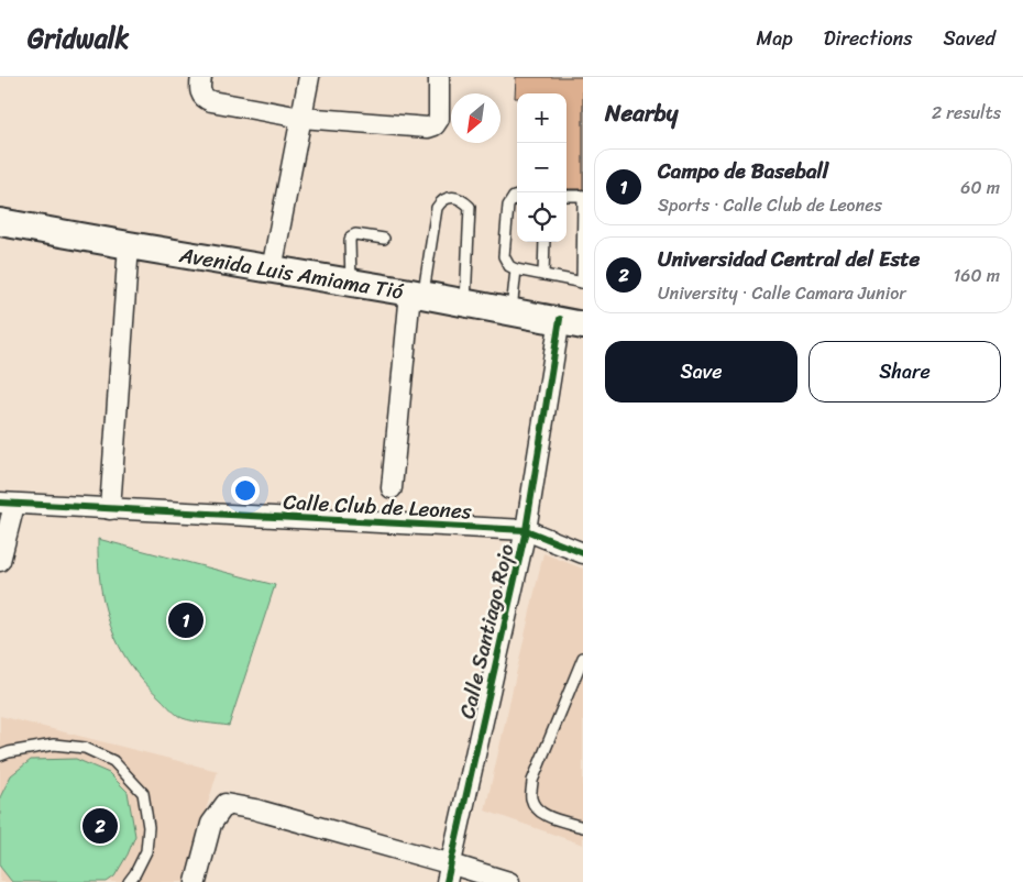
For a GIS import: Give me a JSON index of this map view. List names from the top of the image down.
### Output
{
  "streets": {
    "main road": ["Avenida Luis Amiama Tió"],
    "street": ["Calle Club de Leones", "Calle Santiago Rojo"]
  },
  "crossings": [
    ["Avenida Luis Amiama Tió", "Calle Santiago Rojo"],
    ["Calle Club de Leones", "Calle Santiago Rojo"]
  ],
  "north": "bottom left",
  "page": {
    "header": "Gridwalk",
    "nav": ["Map", "Directions", "Saved"],
    "heading": ["Nearby", "2 results"],
    "map_buttons": ["+", "−"],
    "list": [
      {
        "mark": "1",
        "name": "Campo de Baseball",
        "note": "Sports · Calle Club de Leones",
        "value": "60 m"
      },
      {
        "mark": "2",
        "name": "Universidad Central del Este",
        "note": "University · Calle Camara Junior",
        "value": "160 m"
      }
    ],
    "buttons": ["Save", "Share"],
    "pins": ["1", "2"]
  }
}
